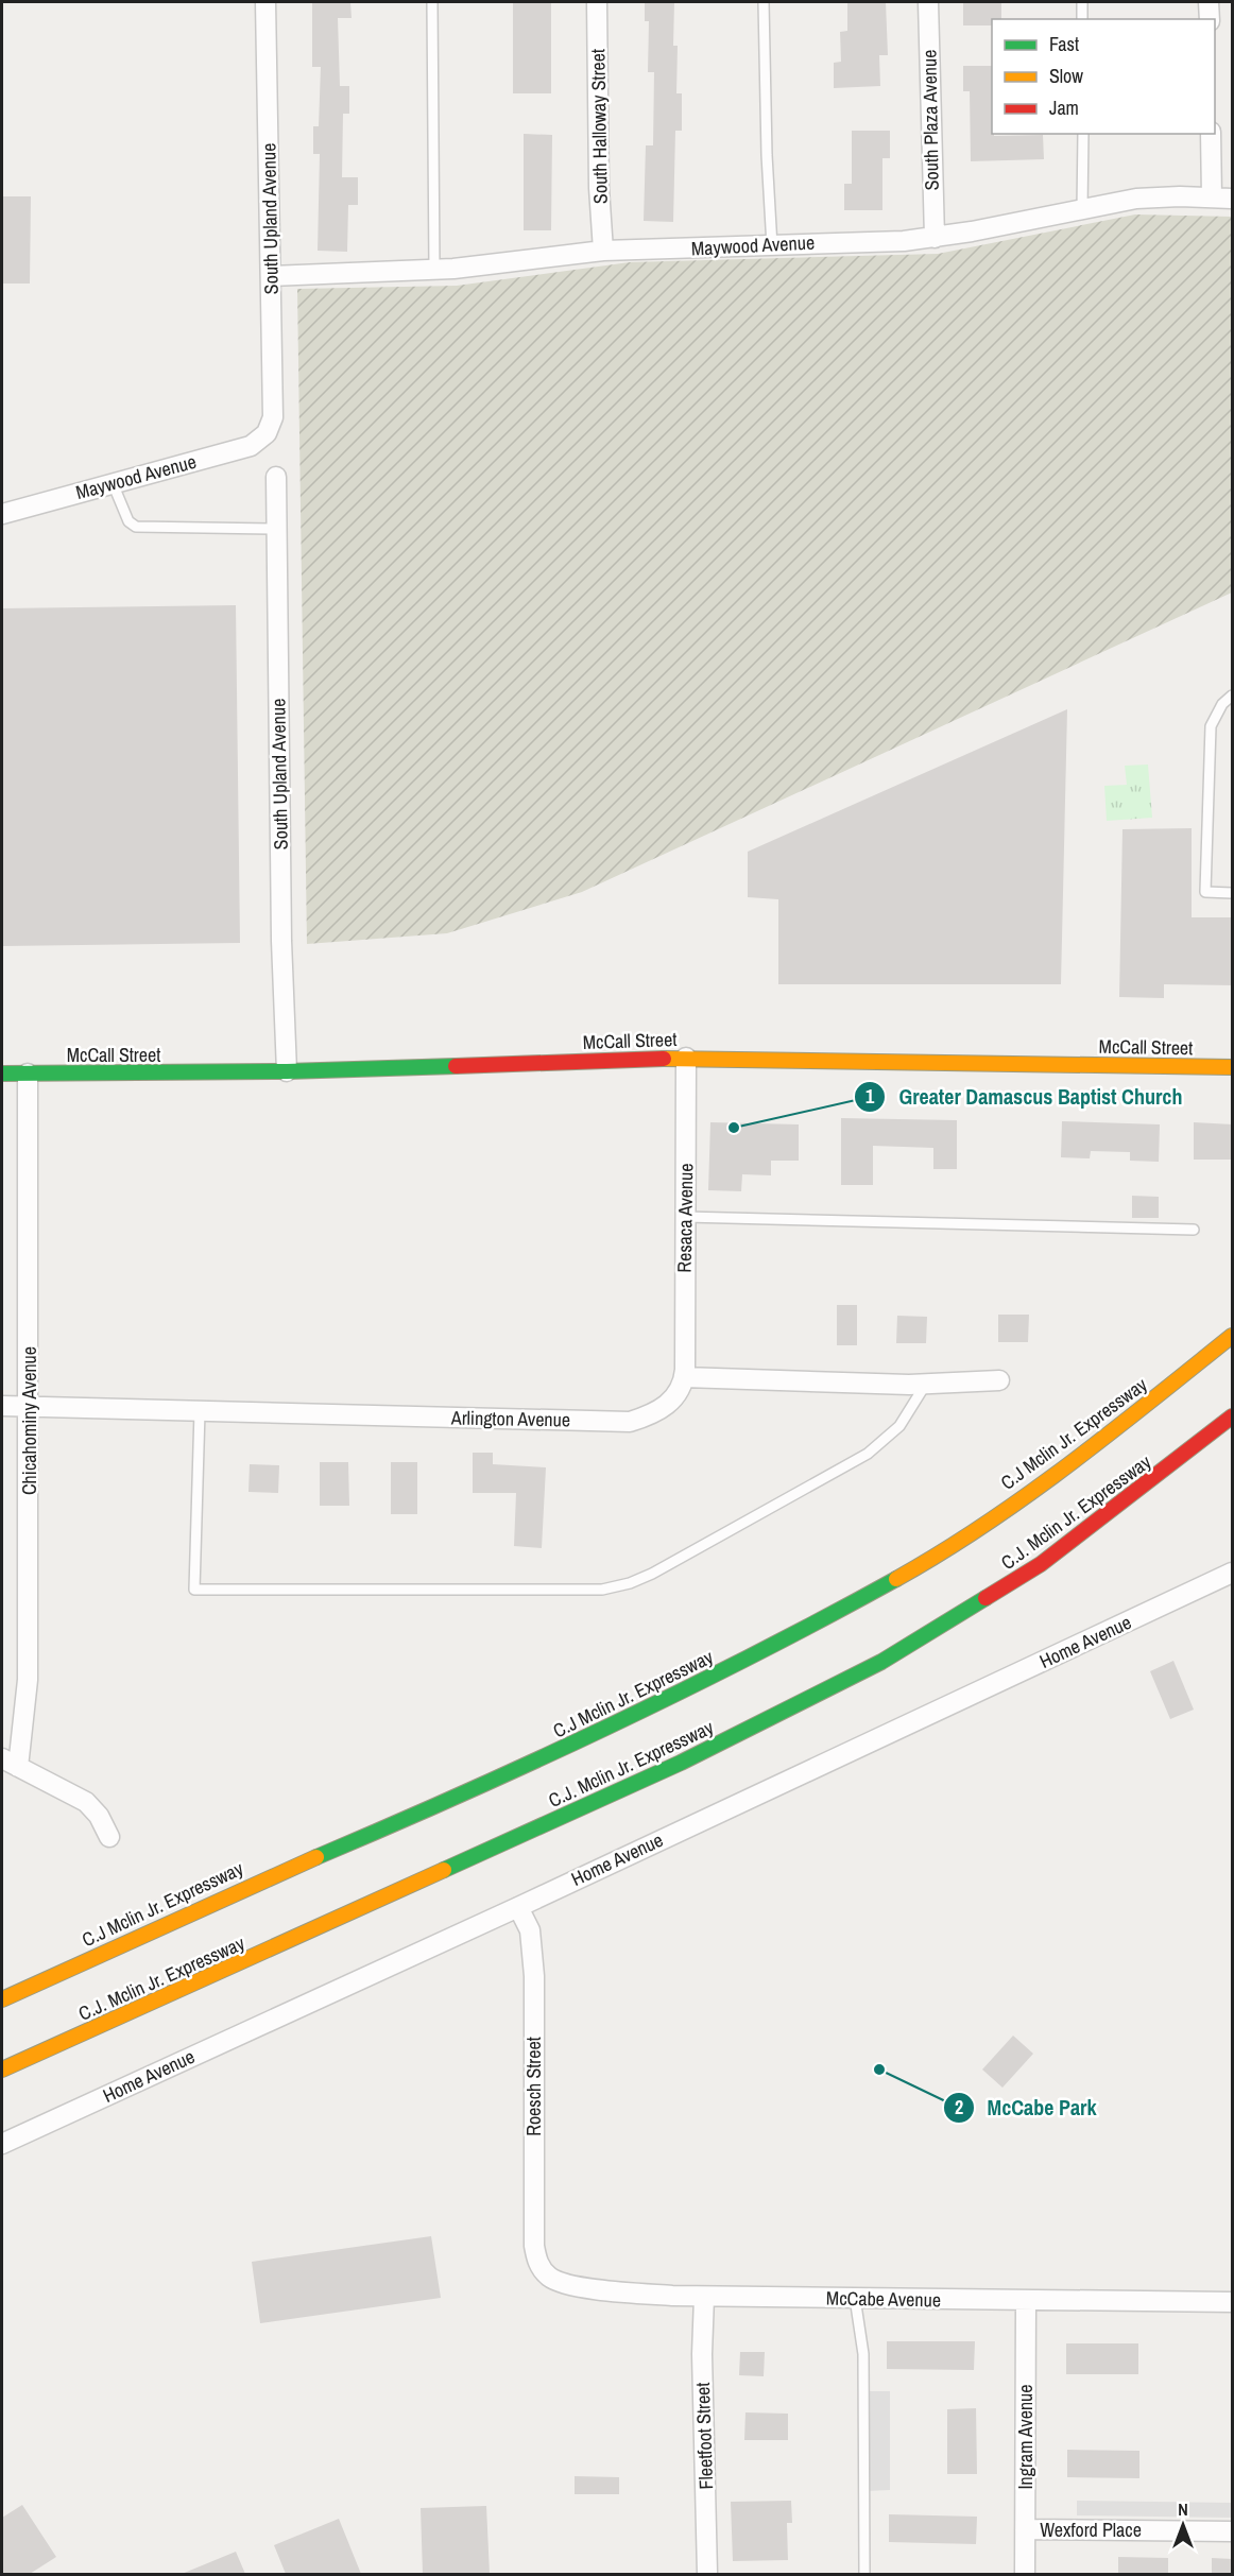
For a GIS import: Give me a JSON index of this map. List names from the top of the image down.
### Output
{
  "streets": {
    "main road": ["McCall Street", "C.J Mclin Jr. Expressway", "C.J. Mclin Jr. Expressway"],
    "street": [
      "South Plaza Avenue",
      "South Halloway Street",
      "South Upland Avenue",
      "Maywood Avenue",
      "Resaca Avenue",
      "Arlington Avenue",
      "Chicahominy Avenue",
      "Home Avenue",
      "Roesch Street",
      "McCabe Avenue",
      "Fleetfoot Street",
      "Ingram Avenue",
      "Wexford Place"
    ]
  },
  "crossings": [
    ["South Plaza Avenue", "Maywood Avenue"],
    ["South Halloway Street", "Maywood Avenue"],
    ["South Upland Avenue", "Maywood Avenue"],
    ["South Upland Avenue", "McCall Street"],
    ["McCall Street", "Resaca Avenue"],
    ["McCall Street", "Chicahominy Avenue"],
    ["Resaca Avenue", "Arlington Avenue"],
    ["Arlington Avenue", "Chicahominy Avenue"],
    ["Home Avenue", "Roesch Street"],
    ["Roesch Street", "McCabe Avenue"],
    ["McCabe Avenue", "Fleetfoot Street"],
    ["McCabe Avenue", "Ingram Avenue"],
    ["Ingram Avenue", "Wexford Place"]
  ],
  "places": ["Greater Damascus Baptist Church", "McCabe Park"],
  "legend": ["Fast", "Slow", "Jam"],
  "north": "top"
}
